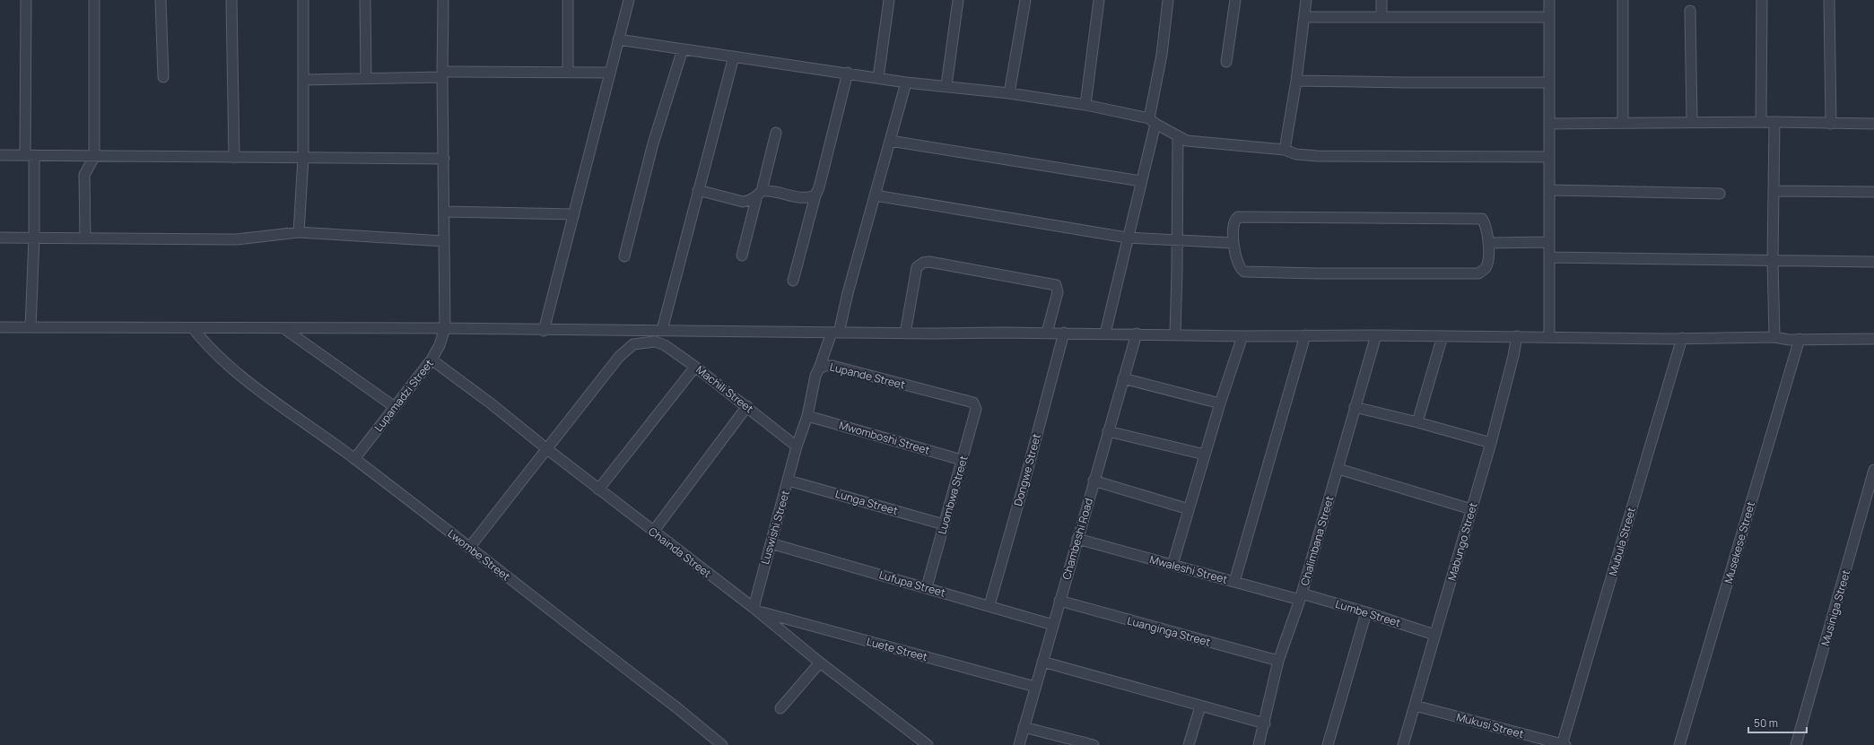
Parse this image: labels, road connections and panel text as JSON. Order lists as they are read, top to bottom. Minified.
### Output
{"streets":{"street":["Lupande Street","Machili Street","Lupamadzi Street","Mwomboshi Street","Dongwe Street","Luombwa Street","Lunga Street","Luswishi Street","Chambeshi Road","Chalimbana Street","Mabungo Street","Mubula Street","Musekese Street","Chainda Street","Lwombe Street","Mwaleshi Street","Lufupa Street","Musiniga Street","Lumbe Street","Luanginga Street","Luete Street","Mukusi Street"]},"crossings":[["Lupande Street","Machili Street"],["Lupande Street","Mwomboshi Street"],["Lupande Street","Luombwa Street"],["Lupande Street","Luswishi Street"],["Machili Street","Luswishi Street"],["Lupamadzi Street","Chainda Street"],["Lupamadzi Street","Lwombe Street"],["Mwomboshi Street","Luombwa Street"],["Dongwe Street","Lufupa Street"],["Luombwa Street","Lunga Street"],["Luombwa Street","Lufupa Street"],["Lunga Street","Luswishi Street"],["Luswishi Street","Chainda Street"],["Luswishi Street","Lufupa Street"],["Luswishi Street","Luete Street"],["Chambeshi Road","Mwaleshi Street"],["Chambeshi Road","Lufupa Street"],["Chambeshi Road","Luanginga Street"],["Chambeshi Road","Luete Street"],["Chalimbana Street","Mwaleshi Street"],["Chalimbana Street","Lumbe Street"],["Chalimbana Street","Luanginga Street"],["Mabungo Street","Lumbe Street"],["Mabungo Street","Mukusi Street"],["Mubula Street","Mukusi Street"],["Chainda Street","Luete Street"],["Mwaleshi Street","Lumbe Street"]],"scale_bar":"50 m"}
